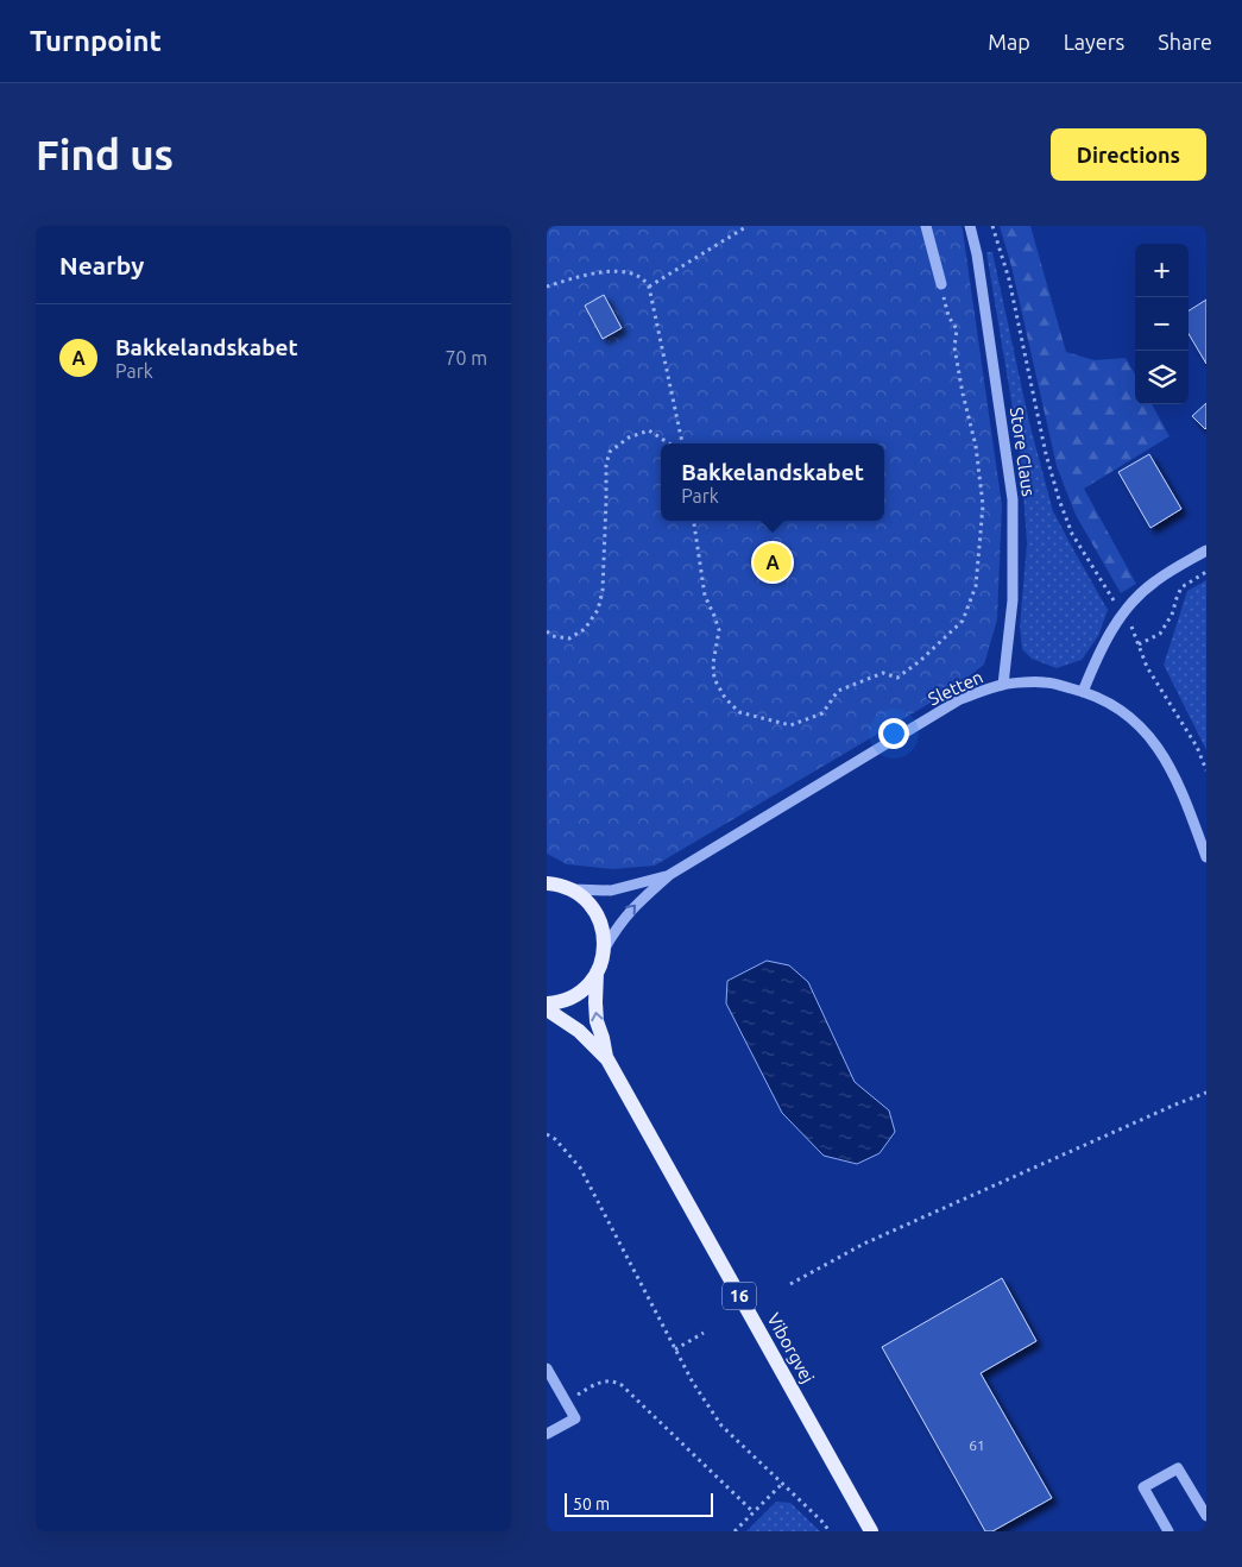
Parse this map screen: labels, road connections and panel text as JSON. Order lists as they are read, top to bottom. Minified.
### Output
{"streets":{"main road":["16","Viborgvej"],"street":["Store Claus","Sletten"]},"crossings":[["Store Claus","Sletten"],["Sletten","16"],["16","Viborgvej"]],"house_numbers":["61"],"scale_bar":"50 m","page":{"header":"Turnpoint","nav":["Map","Layers","Share"],"buttons":"Directions","title":"Find us","heading":"Nearby","map_buttons":["+","−"],"list":[{"mark":"A","name":"Bakkelandskabet","note":"Park","value":"70 m"}],"popup":["Bakkelandskabet","Park"],"pins":"A","scale":"50 m"}}
